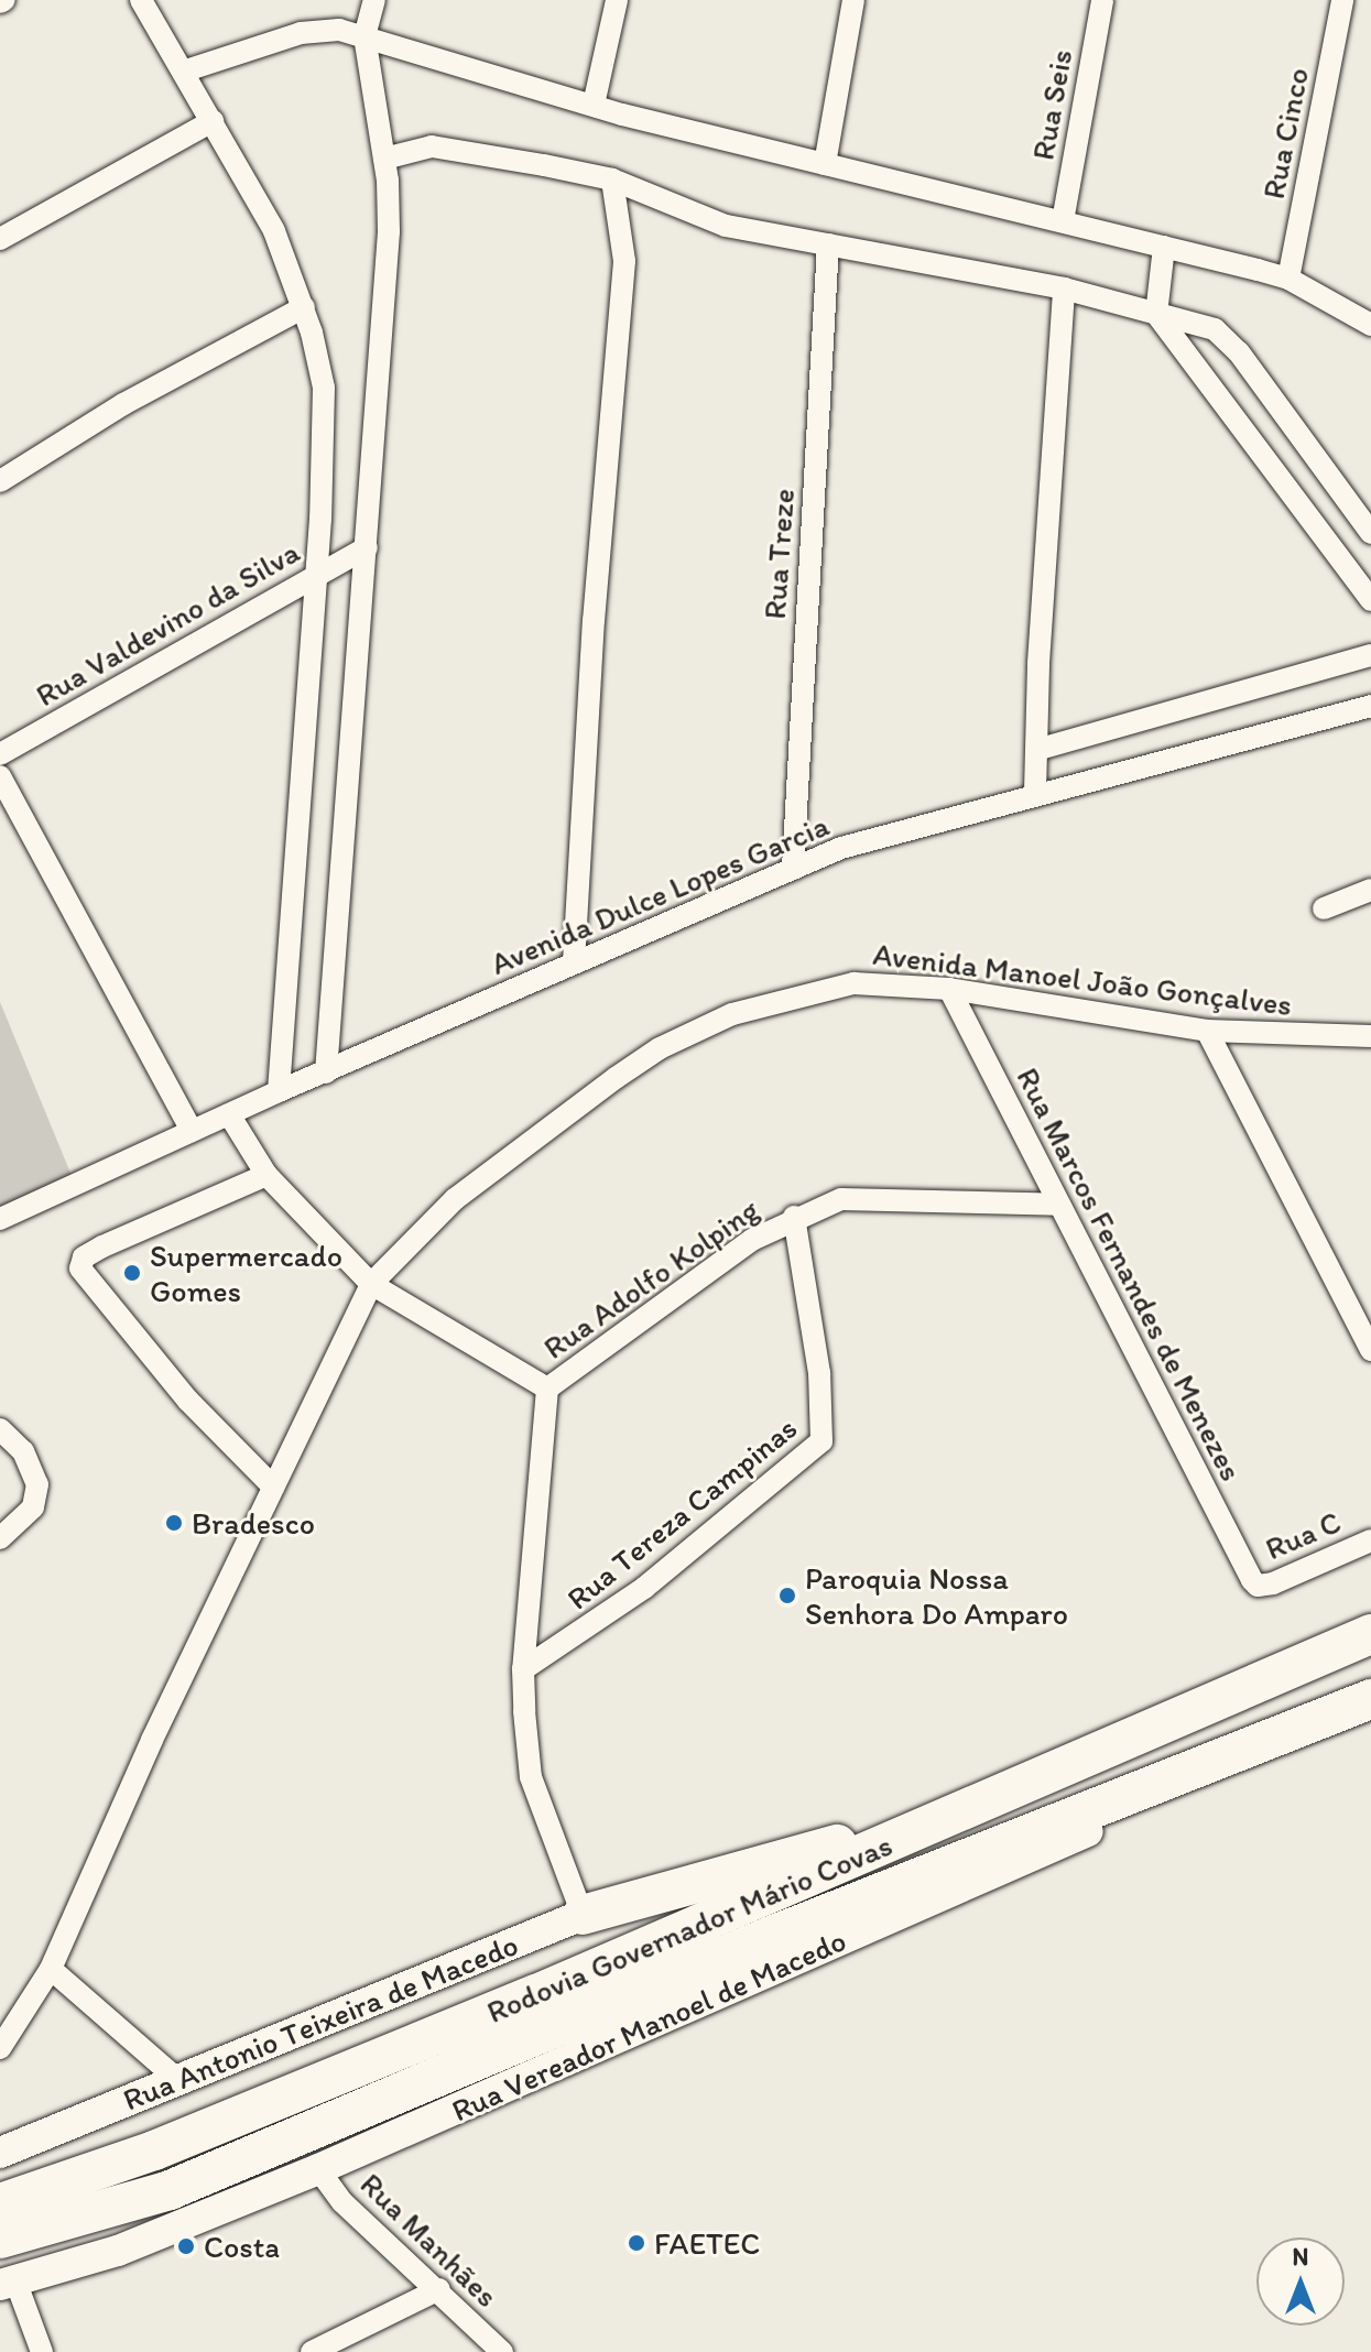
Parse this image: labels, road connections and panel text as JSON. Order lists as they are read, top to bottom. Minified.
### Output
{"streets":{"highway":["Rodovia Governador Mário Covas"],"street":["Rua Seis","Rua Cinco","Rua Treze","Rua Valdevino da Silva","Avenida Dulce Lopes Garcia","Avenida Manoel João Gonçalves","Rua Marcos Fernandes de Menezes","Rua Adolfo Kolping","Rua Tereza Campinas","Rua C","Rua Antonio Teixeira de Macedo","Rua Vereador Manoel de Macedo","Rua Manhães"]},"crossings":[["Rua Treze","Avenida Dulce Lopes Garcia"],["Avenida Manoel João Gonçalves","Rua Marcos Fernandes de Menezes"],["Rua Marcos Fernandes de Menezes","Rua Adolfo Kolping"],["Rua Marcos Fernandes de Menezes","Rua C"],["Rua Adolfo Kolping","Rua Tereza Campinas"],["Rua Adolfo Kolping","Rua Antonio Teixeira de Macedo"],["Rodovia Governador Mário Covas","Rua Vereador Manoel de Macedo"],["Rua Vereador Manoel de Macedo","Rua Manhães"]],"places":["Supermercado Gomes","Bradesco","Paroquia Nossa Senhora Do Amparo","FAETEC","Costa"],"north":"top"}
